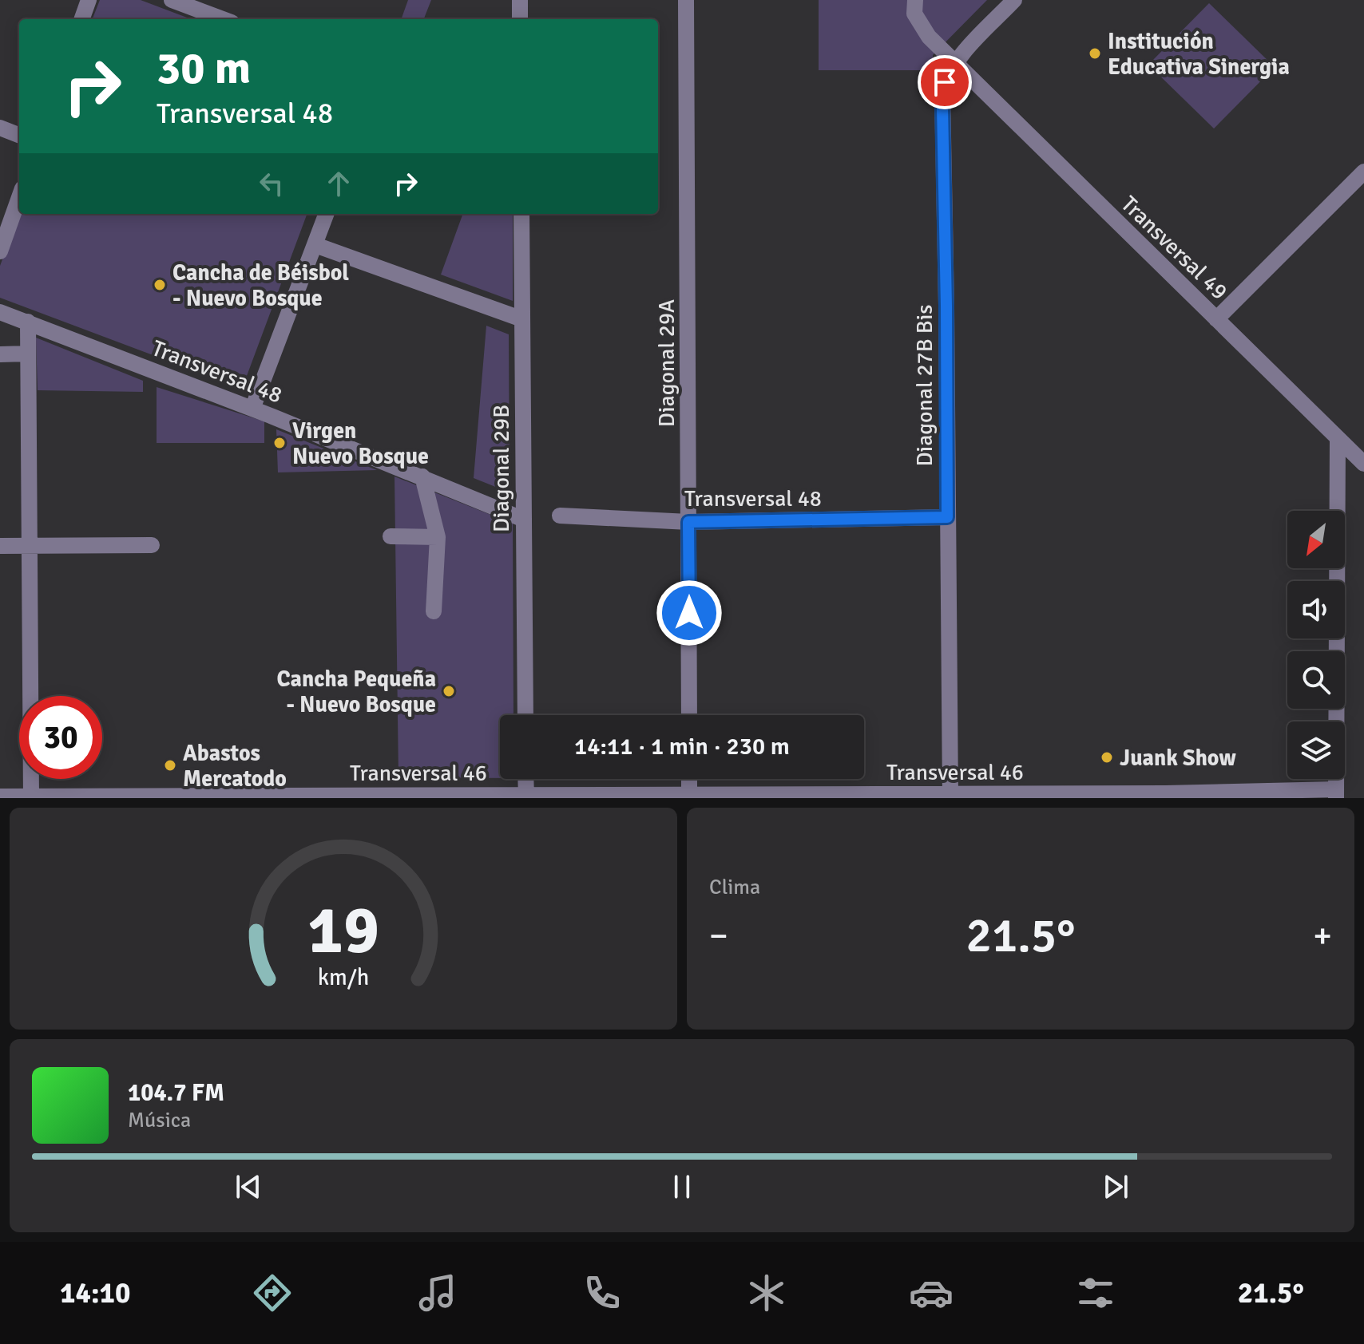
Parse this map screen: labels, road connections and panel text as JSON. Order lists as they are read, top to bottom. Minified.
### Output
{"streets":{"street":["Transversal 49","Diagonal 29A","Transversal 48","Diagonal 27B Bis","Diagonal 29B","Transversal 46"]},"crossings":[["Transversal 49","Diagonal 27B Bis"],["Diagonal 29A","Transversal 48"],["Transversal 48","Diagonal 27B Bis"],["Transversal 48","Diagonal 29B"],["Diagonal 27B Bis","Transversal 46"]],"places":["Institución Educativa Sinergia","Cancha de Béisbol - Nuevo Bosque","Virgen Nuevo Bosque","Cancha Pequeña - Nuevo Bosque","Juank Show","Abastos Mercatodo"],"north":"bottom left","page":{"turn":["30 m","Transversal 48"],"limit":"30","trip":"14:11 · 1 min · 230 m","tile":"Clima","heat":["−","21.5°","+"],"song":["104.7 FM","Música"],"tabs":["14:10","21.5°"],"gauge":["19","km/h"]}}
